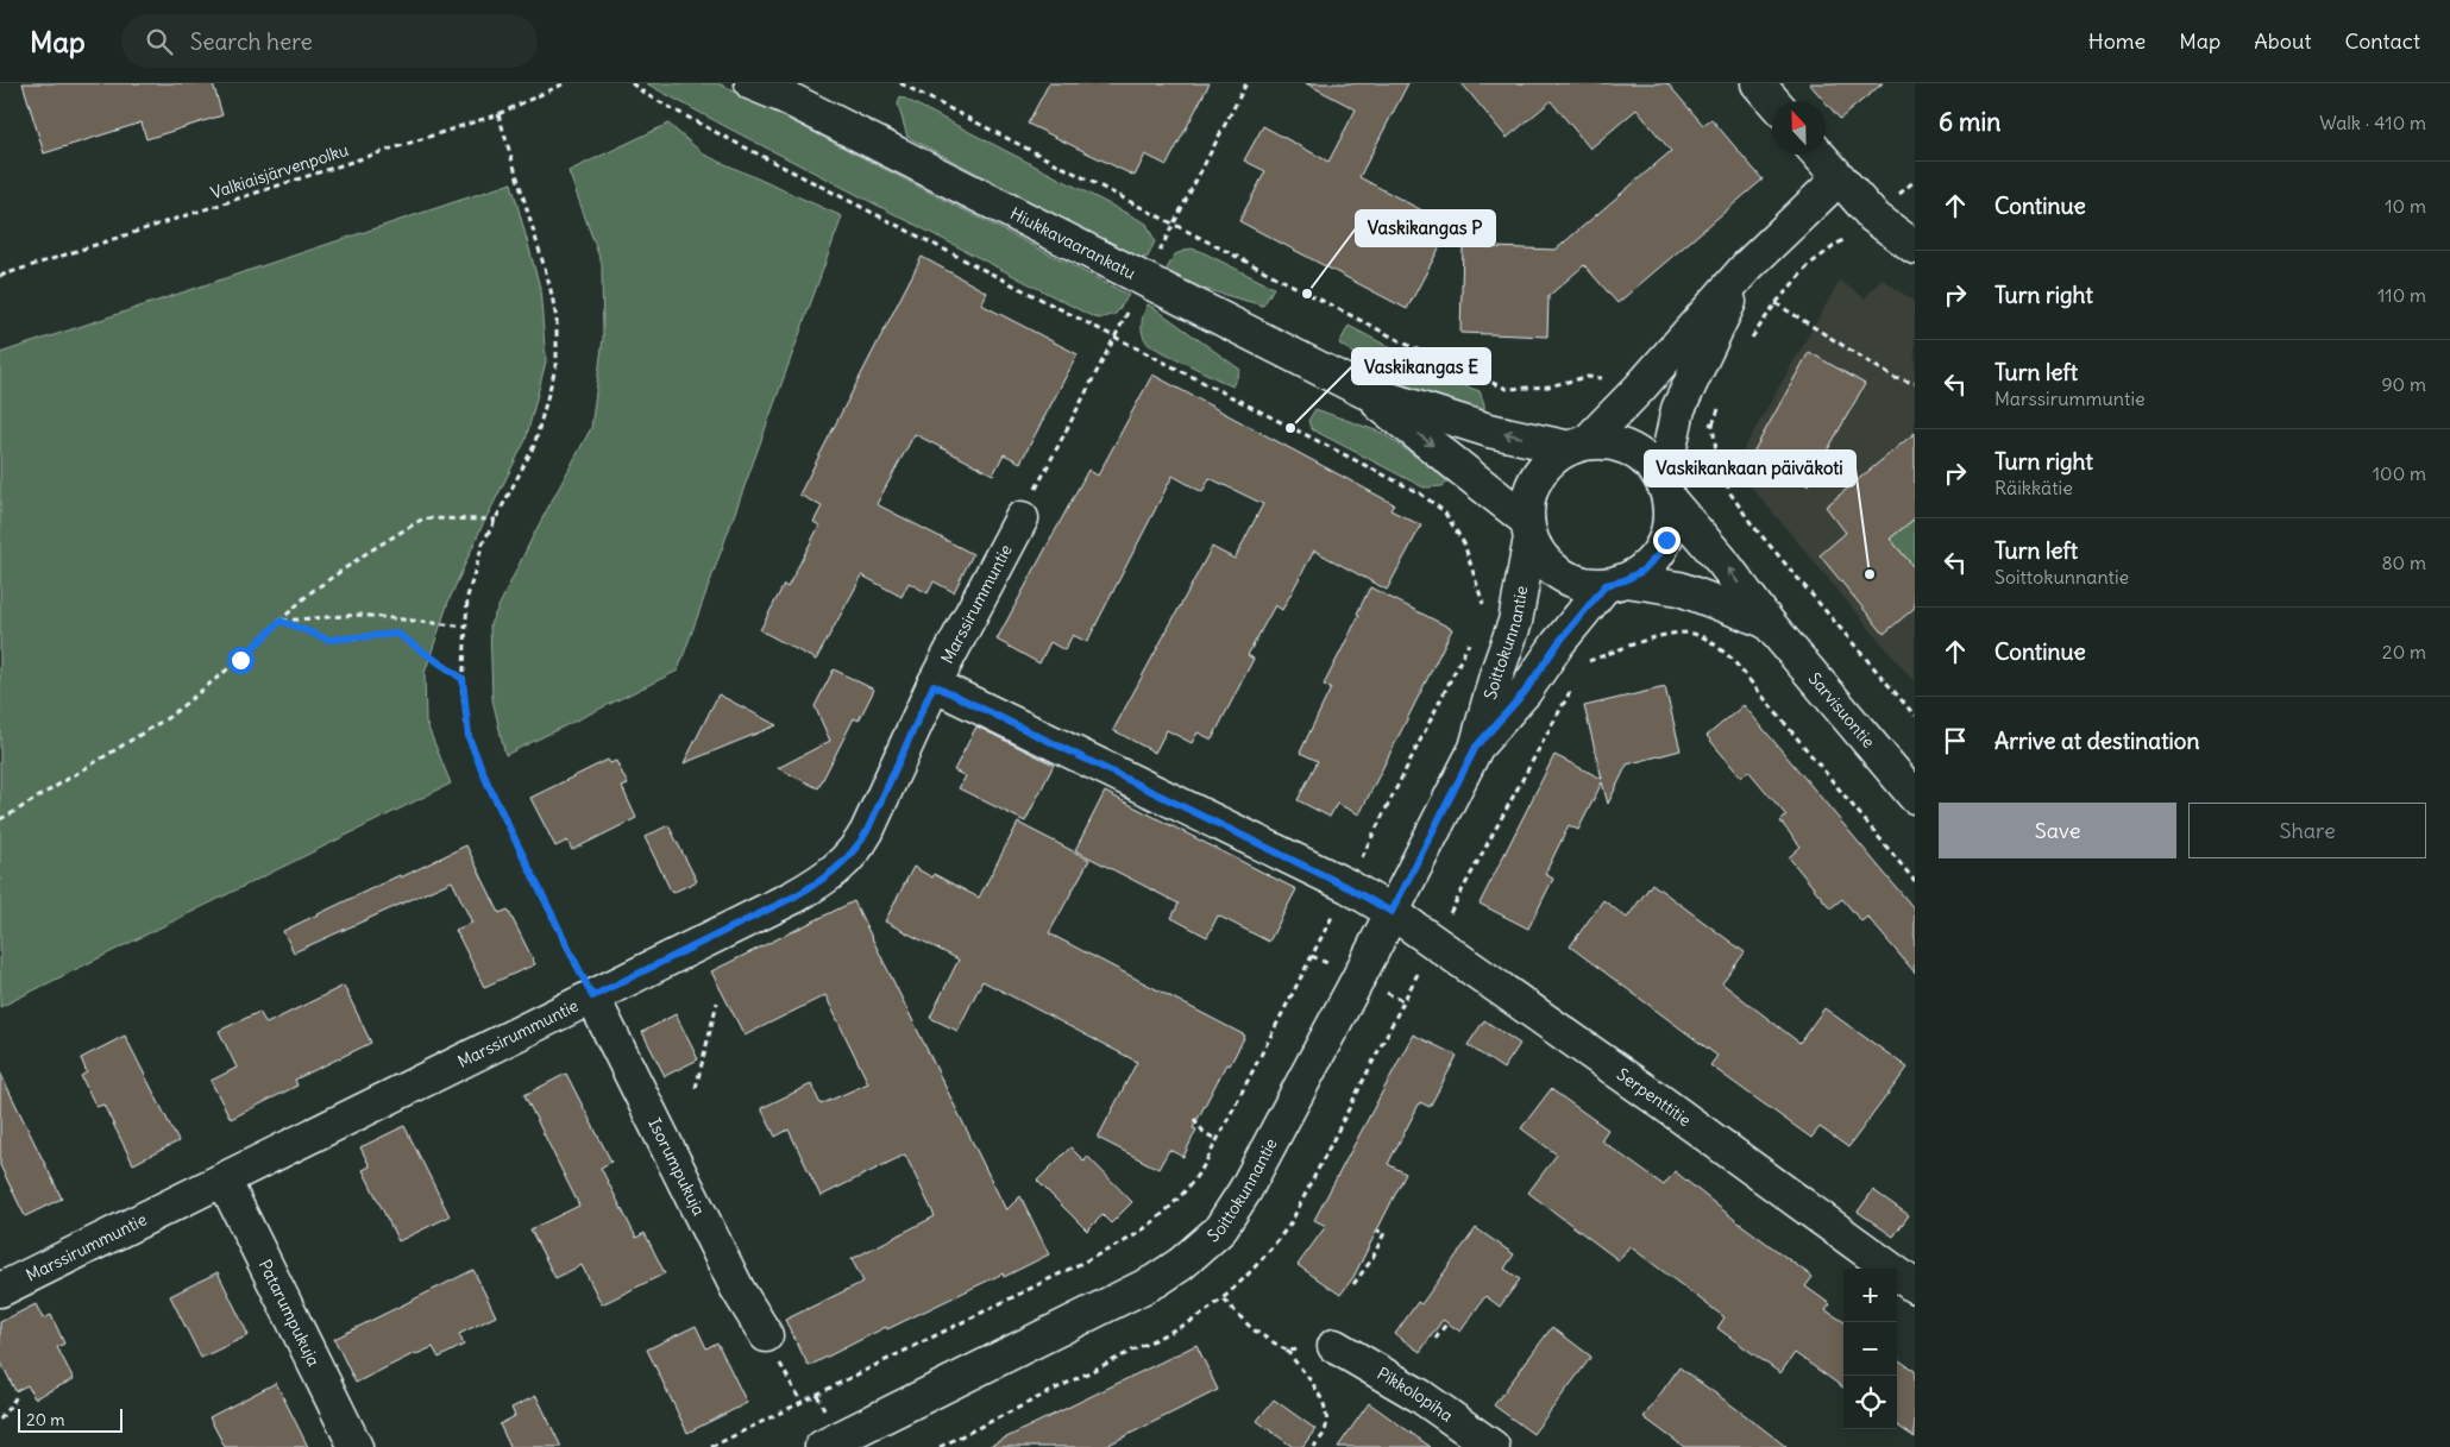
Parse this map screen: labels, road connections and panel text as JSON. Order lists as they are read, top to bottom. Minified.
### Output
{"streets":{"street":["Hiukkavaarankatu","Marssirummuntie","Soittokunnantie","Sarvisuontie","Serpenttitie","Isorumpukuja","Patarumpukuja","Pikkolopiha"],"path":["Valkiaisjärvenpolku"]},"crossings":[["Hiukkavaarankatu","Soittokunnantie"],["Hiukkavaarankatu","Sarvisuontie"],["Marssirummuntie","Serpenttitie"],["Marssirummuntie","Isorumpukuja"],["Marssirummuntie","Patarumpukuja"],["Soittokunnantie","Sarvisuontie"],["Soittokunnantie","Serpenttitie"]],"places":["Vaskikangas P","Vaskikangas E","Vaskikankaan päiväkoti"],"scale_bar":"20 m","north":"top","page":{"header":"Map","search":"Search here","nav":["Home","Map","About","Contact"],"heading":["6 min","Walk · 410 m"],"list":[["Continue","10 m"],["Turn right","110 m"],["Turn left","Marssirummuntie","90 m"],["Turn right","Räikkätie","100 m"],["Turn left","Soittokunnantie","80 m"],["Continue","20 m"],"Arrive at destination"],"buttons":["Save","Share"],"map_buttons":["+","−"],"scale":"20 m"}}
